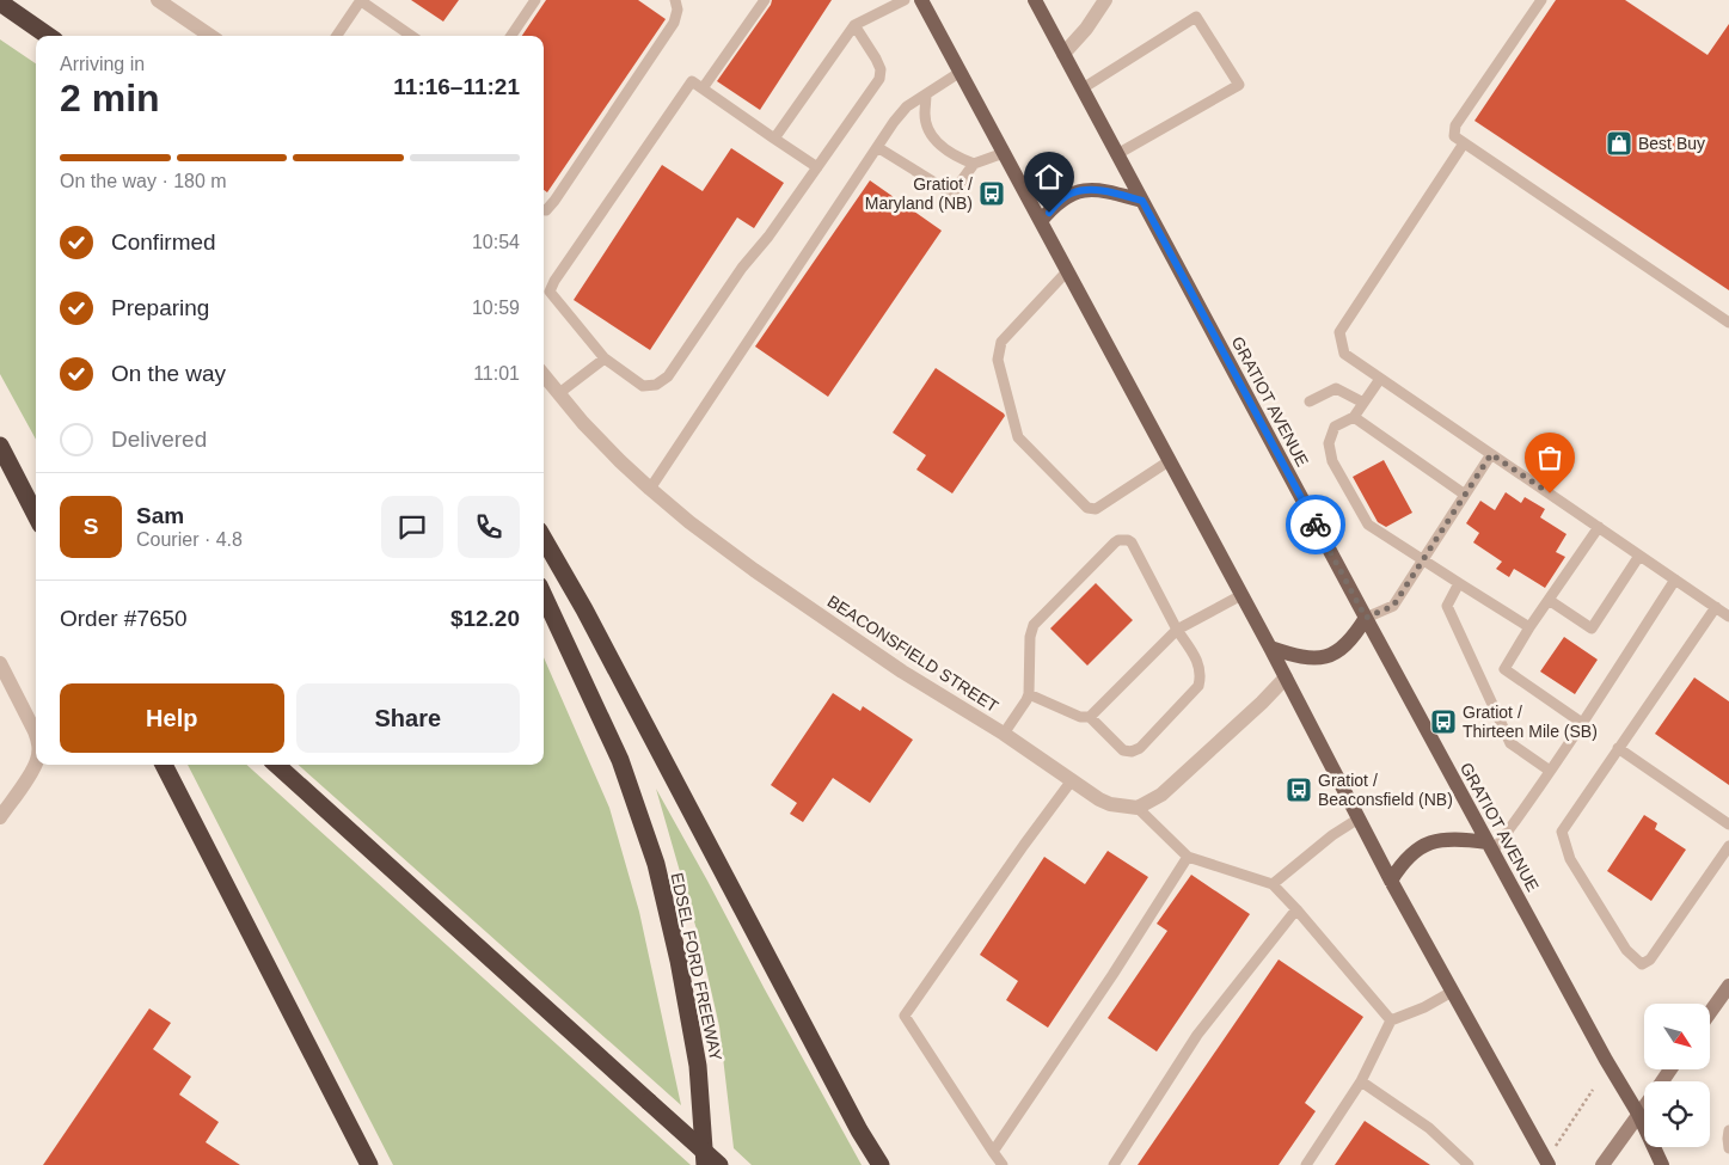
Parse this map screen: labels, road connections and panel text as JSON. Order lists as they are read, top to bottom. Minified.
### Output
{"streets":{"highway":["EDSEL FORD FREEWAY"],"main road":["GRATIOT AVENUE"],"street":["BEACONSFIELD STREET"]},"places":{"shop":["Best Buy"],"bus stop":["Gratiot / Maryland (NB)","Gratiot / Thirteen Mile (SB)","Gratiot / Beaconsfield (NB)"]},"north":"bottom right","page":{"heading":["2 min","Arriving in","11:16–11:21"],"panel":["Sam","Courier · 4.8","Order #7650","$12.20"],"bar":"On the way · 180 m","list":[["Confirmed","10:54"],["Preparing","10:59"],["On the way","11:01"],"Delivered"],"round":"S","buttons":["Help","Share"]}}
